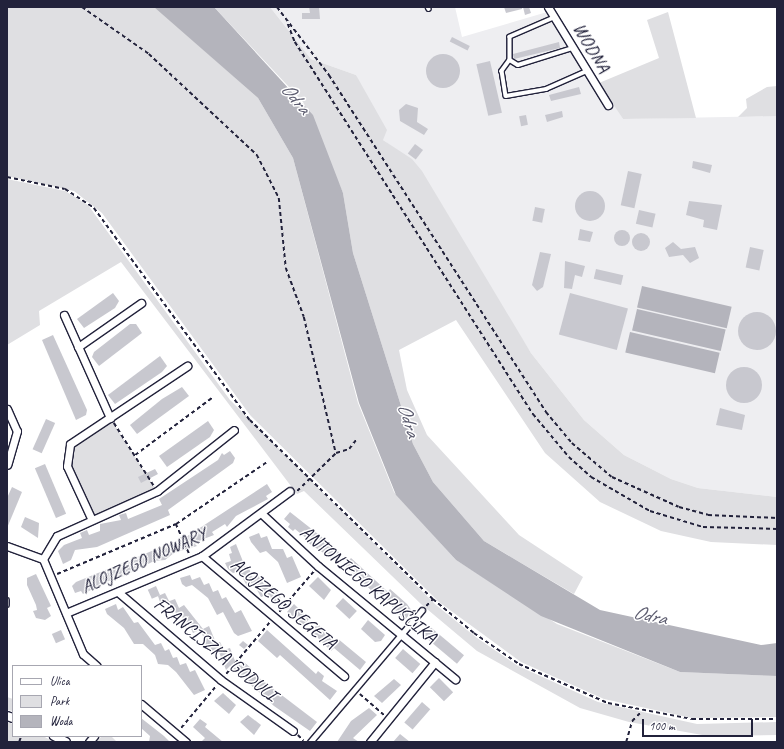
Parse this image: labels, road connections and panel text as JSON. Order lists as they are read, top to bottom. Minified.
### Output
{"streets":{"street":["WODNA","ALOJZEGO NOWARY","ANTONIEGO KAPUŚCIKA","ALOJZEGO SEGETA","FRANCISZKA GODULI"]},"crossings":[["ALOJZEGO NOWARY","ANTONIEGO KAPUŚCIKA"],["ALOJZEGO NOWARY","ALOJZEGO SEGETA"],["ALOJZEGO NOWARY","FRANCISZKA GODULI"]],"water":["Odra"],"legend":["Ulica","Park","Woda"],"scale_bar":"100 m"}
